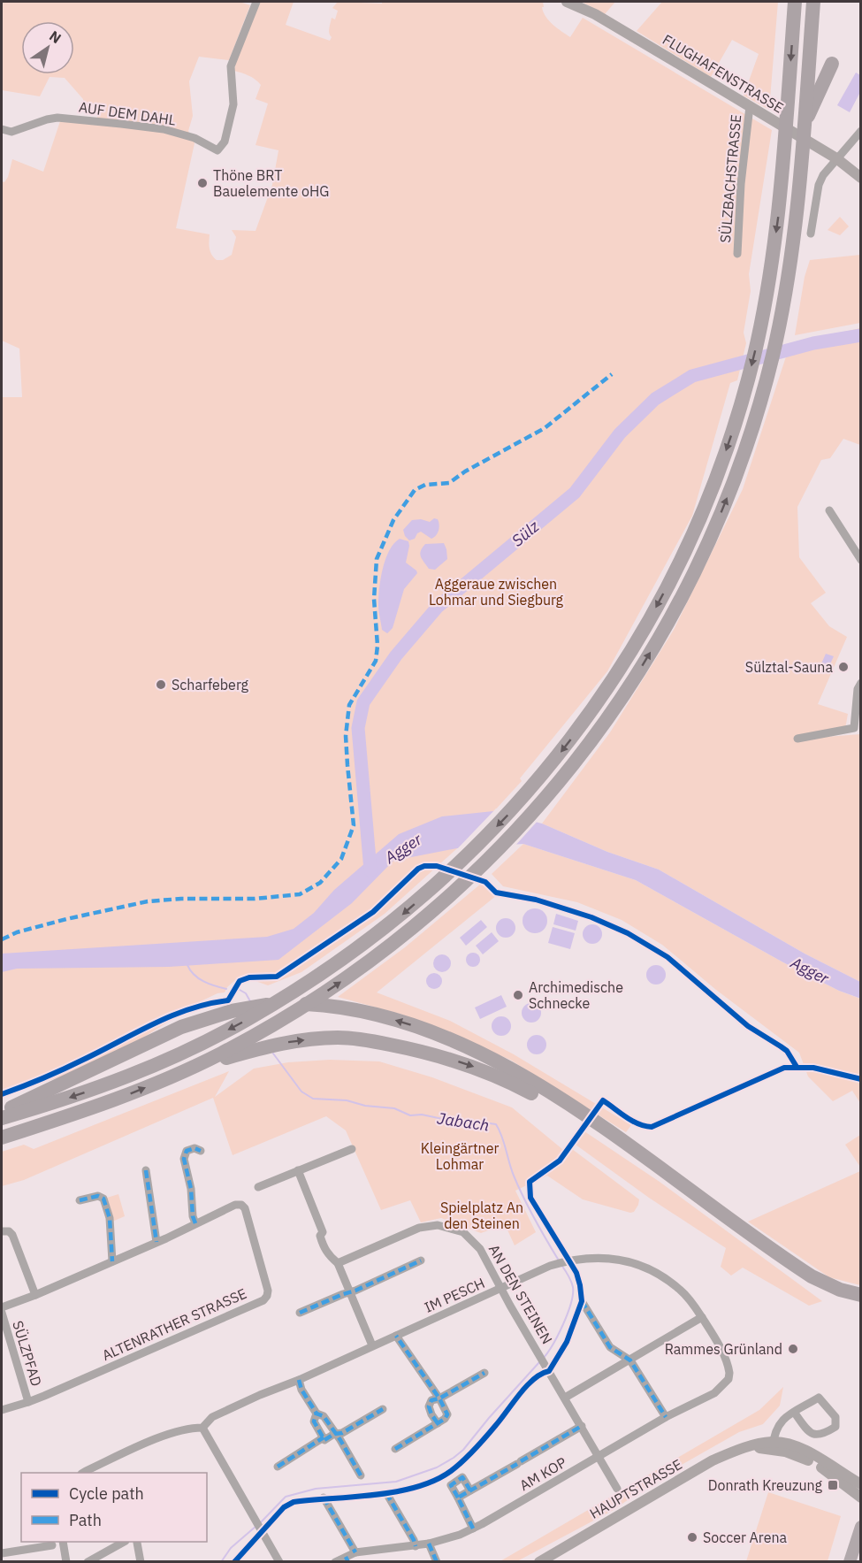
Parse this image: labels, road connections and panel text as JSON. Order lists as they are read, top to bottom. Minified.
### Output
{"streets":{"main road":["FLUGHAFENSTRASSE","HAUPTSTRASSE"],"street":["AUF DEM DAHL","SÜLZBACHSTRASSE","AN DEN STEINEN","IM PESCH","ALTENRATHER STRASSE","SÜLZPFAD","AM KOP"]},"crossings":[["FLUGHAFENSTRASSE","SÜLZBACHSTRASSE"],["AN DEN STEINEN","IM PESCH"],["AN DEN STEINEN","AM KOP"],["IM PESCH","AM KOP"],["ALTENRATHER STRASSE","SÜLZPFAD"]],"water":["Sülz","Agger","Jabach"],"parks":["Aggeraue zwischen Lohmar und Siegburg","Kleingärtner Lohmar","Spielplatz An den Steinen"],"places":{"other":["Thöne BRT Bauelemente oHG","Sülztal-Sauna","Scharfeberg","Archimedische Schnecke","Rammes Grünland","Soccer Arena"],"transit":["Donrath Kreuzung"]},"legend":["Cycle path","Path"],"north":"top right"}
